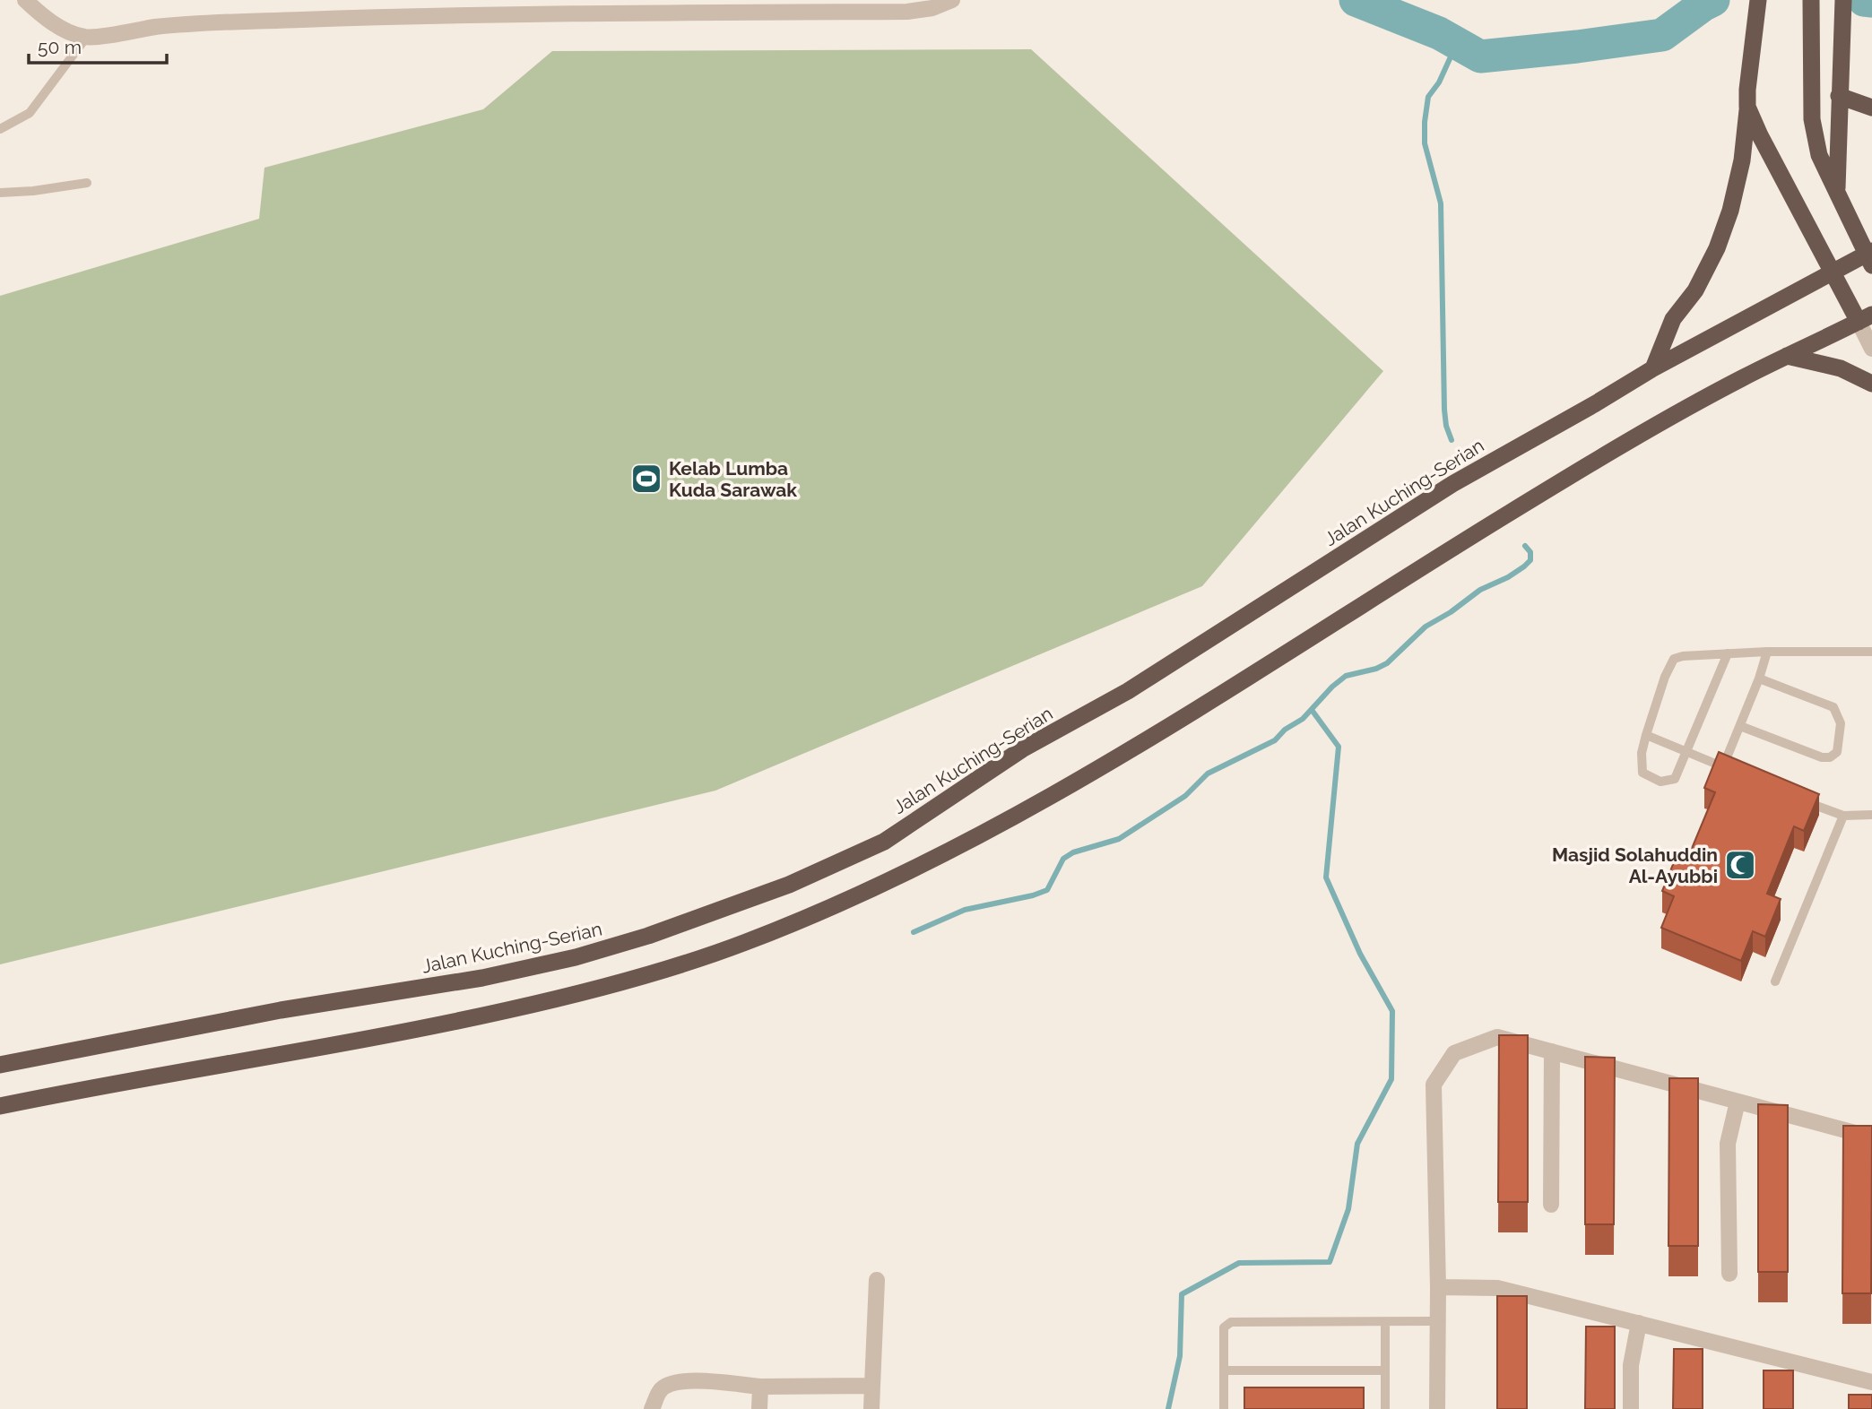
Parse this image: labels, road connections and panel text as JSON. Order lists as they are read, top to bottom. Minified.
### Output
{"streets":{"highway":["Jalan Kuching-Serian"]},"places":{"sports":["Kelab Lumba Kuda Sarawak"],"mosque":["Masjid Solahuddin Al-Ayubbi"]},"scale_bar":"50 m"}
